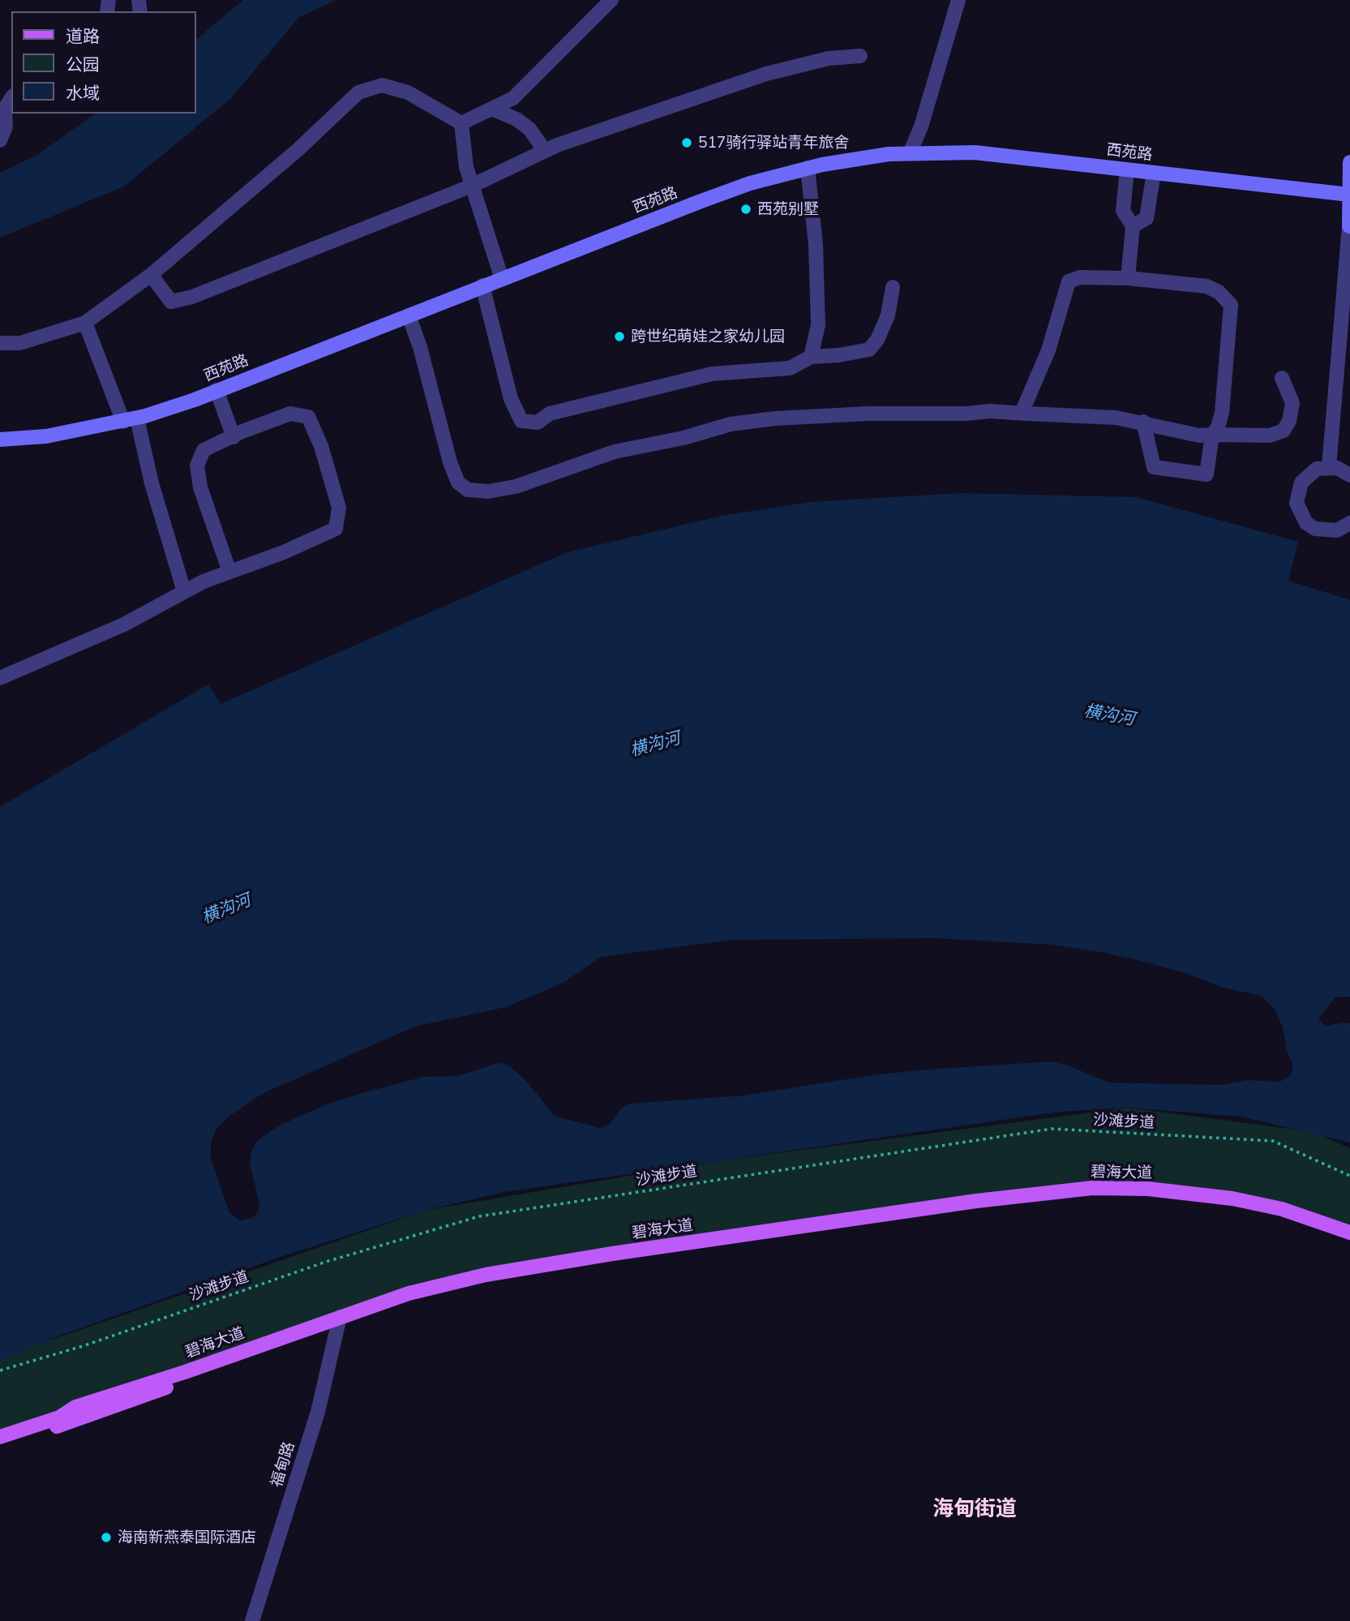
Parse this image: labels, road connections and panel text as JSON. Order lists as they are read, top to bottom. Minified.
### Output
{"streets":{"main road":["西苑路","碧海大道"],"street":["福甸路"],"path":["沙滩步道"]},"crossings":[["碧海大道","福甸路"]],"districts":["海甸街道"],"water":["横沟河"],"places":["517骑行驿站青年旅舍","西苑别墅","跨世纪萌娃之家幼儿园","海南新燕泰国际酒店"],"legend":["道路","公园","水域"]}
